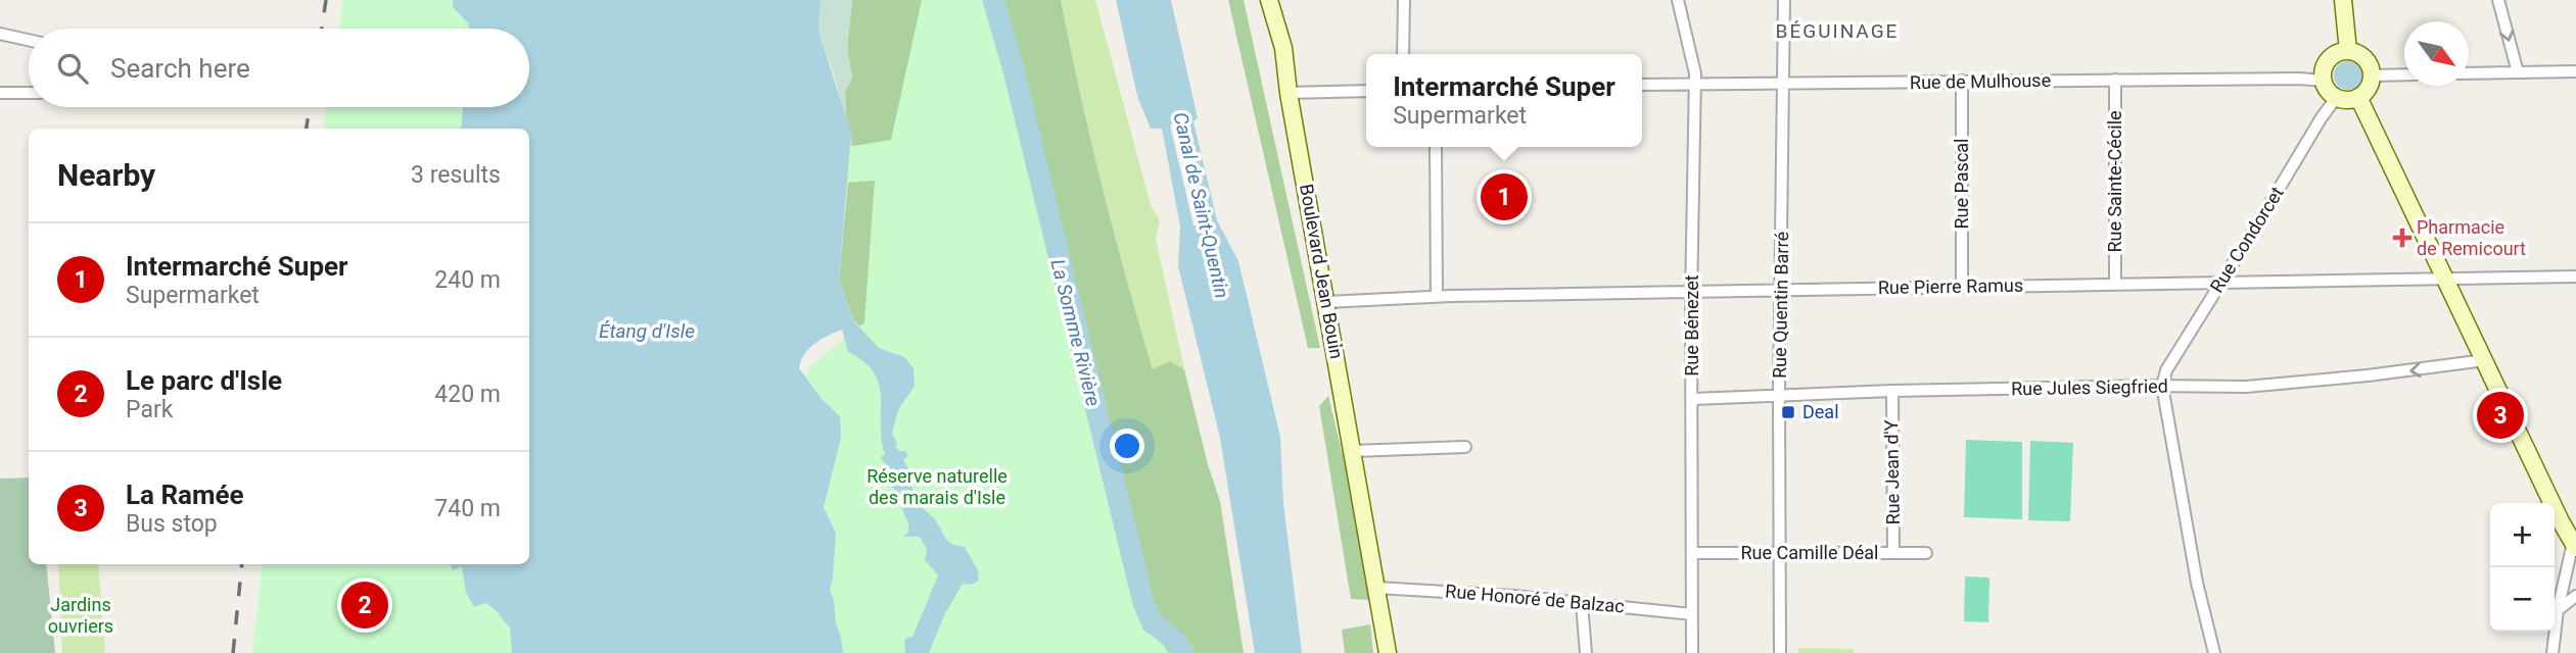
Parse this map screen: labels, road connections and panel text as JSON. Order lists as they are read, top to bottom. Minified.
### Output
{"streets":{"street":["Rue de Mulhouse","Rue Sainte-Cécile","Rue Pascal","Rue Condorcet","Boulevard Jean Bouin","Rue Pierre Ramus","Rue Quentin Barré","Rue Bénezet","Rue Jules Siegfried","Rue Jean d'Y","Rue Camille Déal","Rue Honoré de Balzac"]},"crossings":[["Rue de Mulhouse","Rue Sainte-Cécile"],["Rue de Mulhouse","Rue Pascal"],["Rue de Mulhouse","Rue Condorcet"],["Rue de Mulhouse","Rue Quentin Barré"],["Rue de Mulhouse","Rue Bénezet"],["Rue Sainte-Cécile","Rue Pierre Ramus"],["Rue Pascal","Rue Pierre Ramus"],["Rue Condorcet","Rue Pierre Ramus"],["Rue Condorcet","Rue Jules Siegfried"],["Boulevard Jean Bouin","Rue Pierre Ramus"],["Boulevard Jean Bouin","Rue Honoré de Balzac"],["Rue Pierre Ramus","Rue Quentin Barré"],["Rue Pierre Ramus","Rue Bénezet"],["Rue Quentin Barré","Rue Jules Siegfried"],["Rue Quentin Barré","Rue Camille Déal"],["Rue Bénezet","Rue Jules Siegfried"],["Rue Bénezet","Rue Camille Déal"],["Rue Bénezet","Rue Honoré de Balzac"],["Rue Jules Siegfried","Rue Jean d'Y"],["Rue Jean d'Y","Rue Camille Déal"]],"one_way":["Rue Jules Siegfried"],"districts":["BÉGUINAGE"],"water":["Canal de Saint-Quentin","Étang d'Isle","La Somme Rivière"],"parks":["Réserve naturelle des marais d'Isle","Jardins ouvriers"],"places":{"health":["Pharmacie de Remicourt"],"transit":["Deal"]},"north":"bottom right","page":{"search":"Search here","popup":["Intermarché Super","Supermarket"],"heading":["Nearby","3 results"],"pins":["1","3","2"],"list":[{"mark":"1","name":"Intermarché Super","note":"Supermarket","value":"240 m"},{"mark":"2","name":"Le parc d'Isle","note":"Park","value":"420 m"},{"mark":"3","name":"La Ramée","note":"Bus stop","value":"740 m"}],"map_buttons":["+","−"]}}
